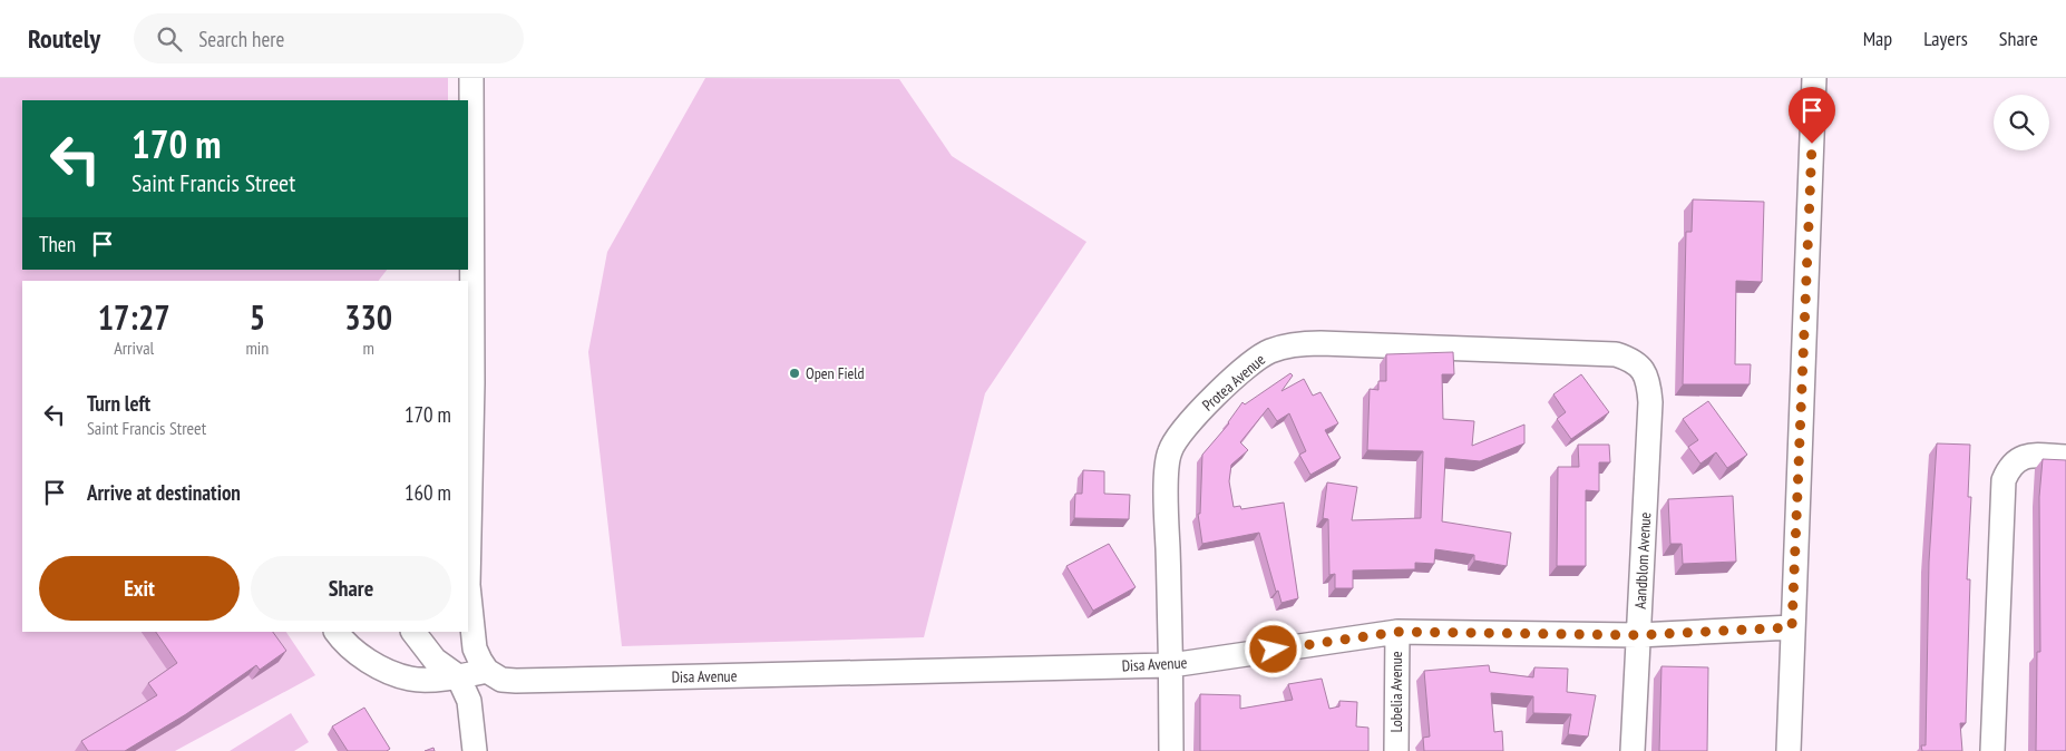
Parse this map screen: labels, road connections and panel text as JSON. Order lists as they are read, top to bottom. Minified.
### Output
{"streets":{"street":["Protea Avenue","Aandblom Avenue","Disa Avenue","Lobelia Avenue"]},"crossings":[["Protea Avenue","Aandblom Avenue"],["Protea Avenue","Disa Avenue"],["Aandblom Avenue","Disa Avenue"],["Disa Avenue","Lobelia Avenue"]],"places":["Open Field"],"page":{"header":"Routely","search":"Search here","nav":["Map","Layers","Share"],"turn":["170 m","Saint Francis Street"],"then":"Then","eta":["17:27","Arrival","5","min","330","m"],"list":[{"name":"Turn left","note":"Saint Francis Street","value":"170 m"},{"name":"Arrive at destination","value":"160 m"}],"buttons":["Exit","Share"]}}
